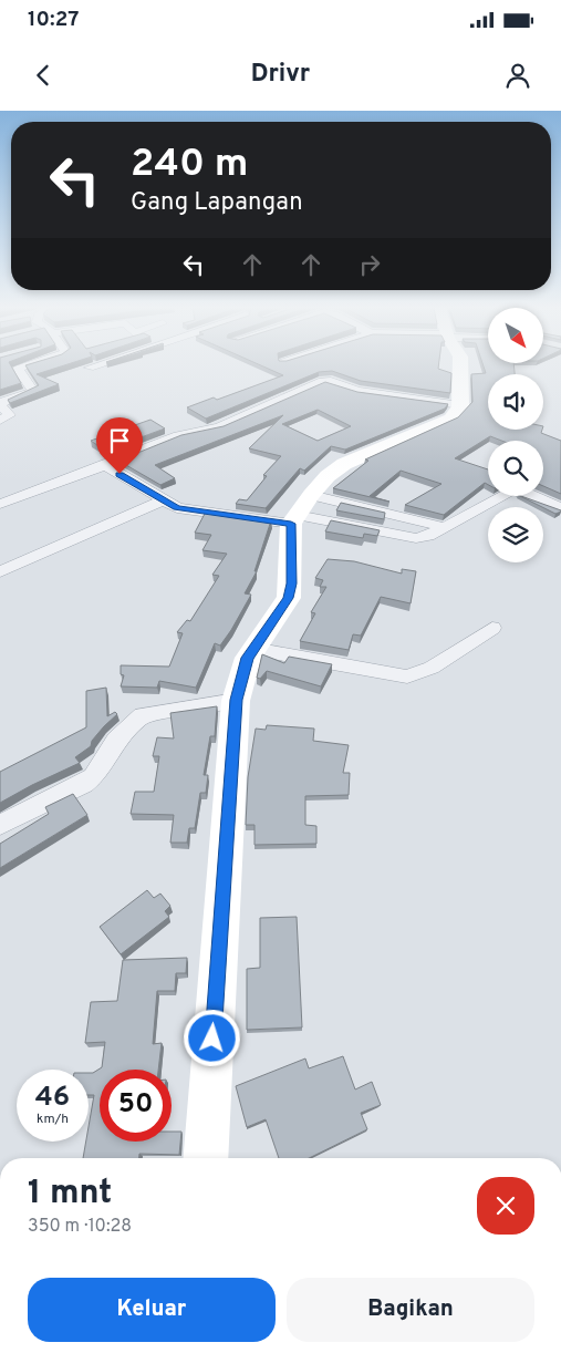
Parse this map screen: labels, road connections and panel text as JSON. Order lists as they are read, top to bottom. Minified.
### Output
{"north":"bottom right","page":{"status":"10:27","header":"Drivr","turn":["240 m","Gang Lapangan"],"speed":"46 km/h","limit":"50","heading":["1 mnt","350 m · 10:28"],"buttons":["Keluar","Bagikan"]}}
